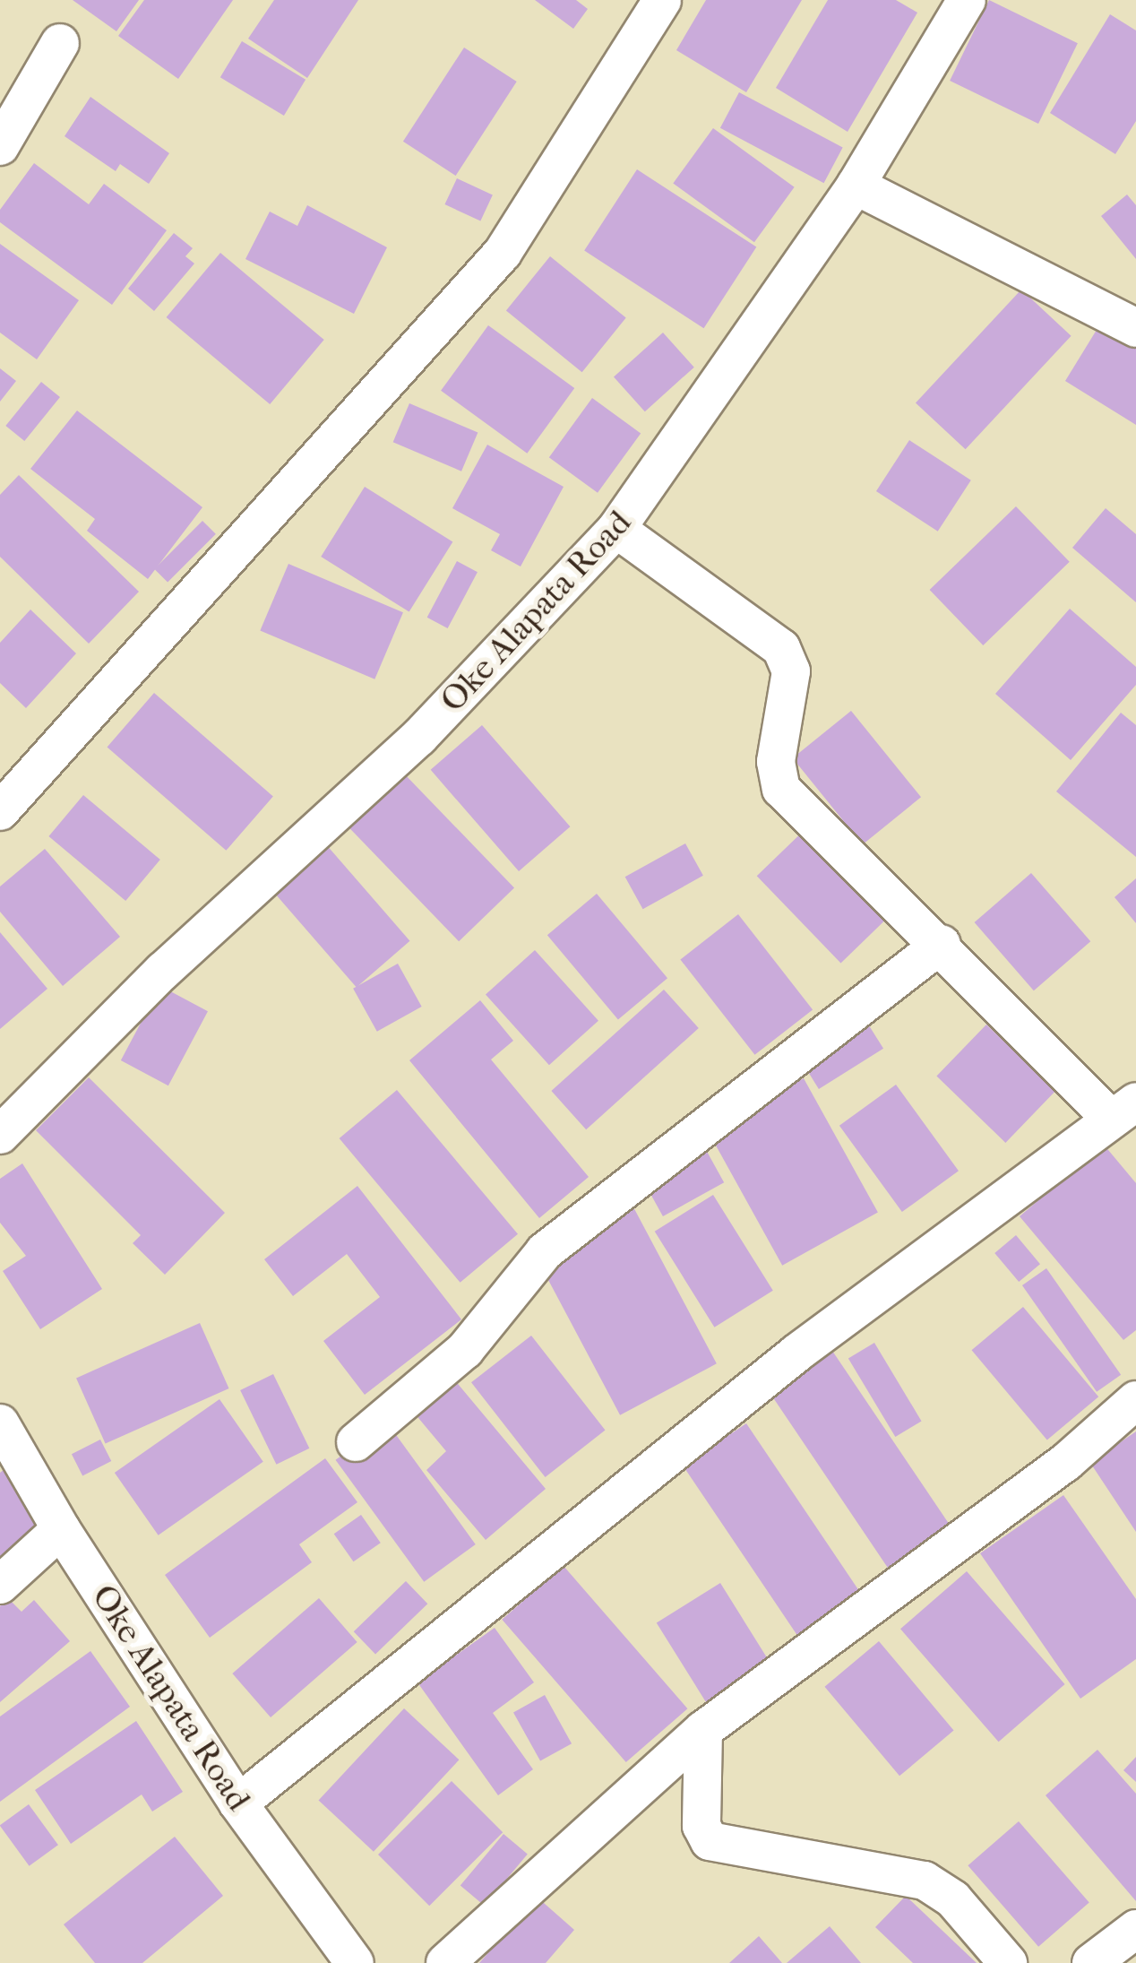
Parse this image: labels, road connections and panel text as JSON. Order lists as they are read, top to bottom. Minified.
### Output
{"streets":{"street":["Oke Alapata Road"]}}
